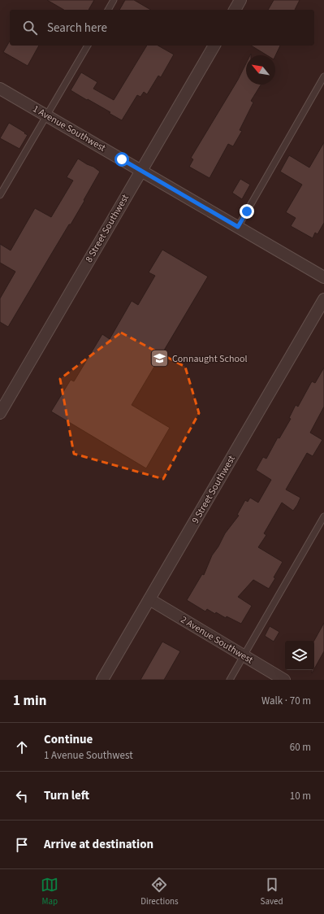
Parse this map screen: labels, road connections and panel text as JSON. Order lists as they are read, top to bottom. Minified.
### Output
{"streets":{"street":["1 Avenue Southwest","8 Street Southwest","9 Street Southwest","2 Avenue Southwest"]},"crossings":[["1 Avenue Southwest","8 Street Southwest"],["9 Street Southwest","2 Avenue Southwest"]],"places":{"school or university":["Connaught School"]},"north":"top left","page":{"search":"Search here","heading":["1 min","Walk · 70 m"],"list":[["Continue","1 Avenue Southwest","60 m"],["Turn left","10 m"],"Arrive at destination"],"nav":["Map","Directions","Saved"]}}
